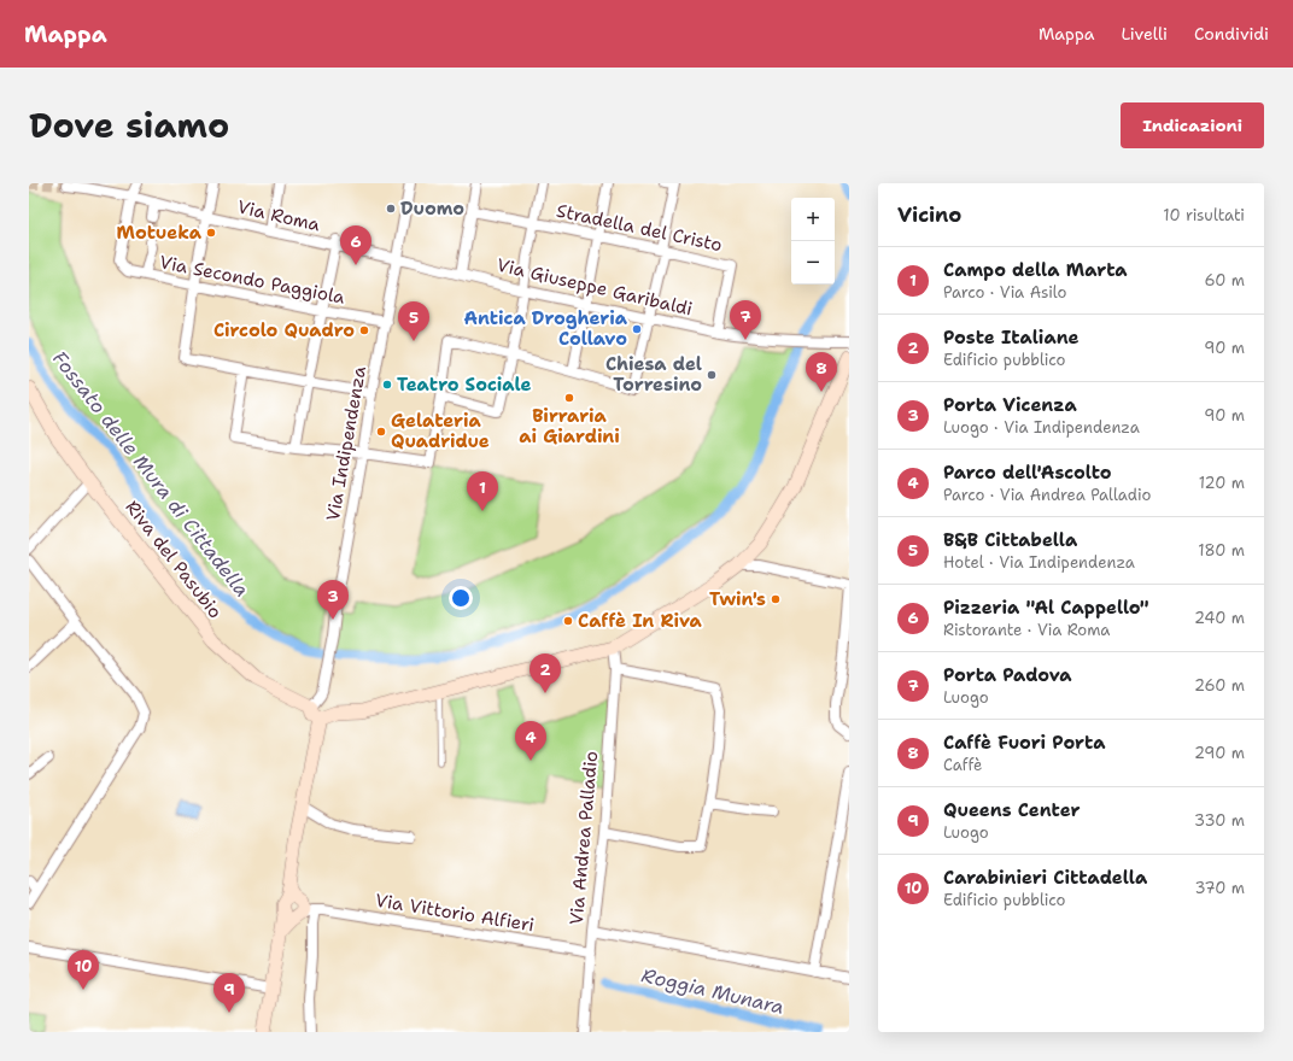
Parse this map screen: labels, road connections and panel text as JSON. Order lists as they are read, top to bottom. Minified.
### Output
{"streets":{"street":["Via Roma","Stradella del Cristo","Via Secondo Paggiola","Via Giuseppe Garibaldi","Via Indipendenza","Riva del Pasubio","Via Andrea Palladio","Via Vittorio Alfieri"]},"crossings":[["Via Roma","Via Secondo Paggiola"],["Via Roma","Via Giuseppe Garibaldi"],["Via Roma","Via Indipendenza"],["Stradella del Cristo","Via Giuseppe Garibaldi"],["Via Secondo Paggiola","Via Indipendenza"],["Via Giuseppe Garibaldi","Via Indipendenza"],["Via Indipendenza","Riva del Pasubio"],["Via Andrea Palladio","Via Vittorio Alfieri"]],"water":["Fossato delle Mura di Cittadella","Roggia Munara"],"places":["Duomo","Motueka","Antica Drogheria Collavo","Circolo Quadro","Chiesa del Torresino","Teatro Sociale","Birraria ai Giardini","Gelateria Quadridue","Twin's","Caffè In Riva"],"page":{"header":"Mappa","nav":["Mappa","Livelli","Condividi"],"title":"Dove siamo","buttons":"Indicazioni","heading":["Vicino","10 risultati"],"map_buttons":["+","−"],"pins":["6","7","5","8","1","3","2","4","10","9"],"list":[{"mark":"1","name":"Campo della Marta","note":"Parco · Via Asilo","value":"60 m"},{"mark":"2","name":"Poste Italiane","note":"Edificio pubblico","value":"90 m"},{"mark":"3","name":"Porta Vicenza","note":"Luogo · Via Indipendenza","value":"90 m"},{"mark":"4","name":"Parco dell'Ascolto","note":"Parco · Via Andrea Palladio","value":"120 m"},{"mark":"5","name":"B&B Cittabella","note":"Hotel · Via Indipendenza","value":"180 m"},{"mark":"6","name":"Pizzeria \"Al Cappello\"","note":"Ristorante · Via Roma","value":"240 m"},{"mark":"7","name":"Porta Padova","note":"Luogo","value":"260 m"},{"mark":"8","name":"Caffè Fuori Porta","note":"Caffè","value":"290 m"},{"mark":"9","name":"Queens Center","note":"Luogo","value":"330 m"},{"mark":"10","name":"Carabinieri Cittadella","note":"Edificio pubblico","value":"370 m"}]}}
